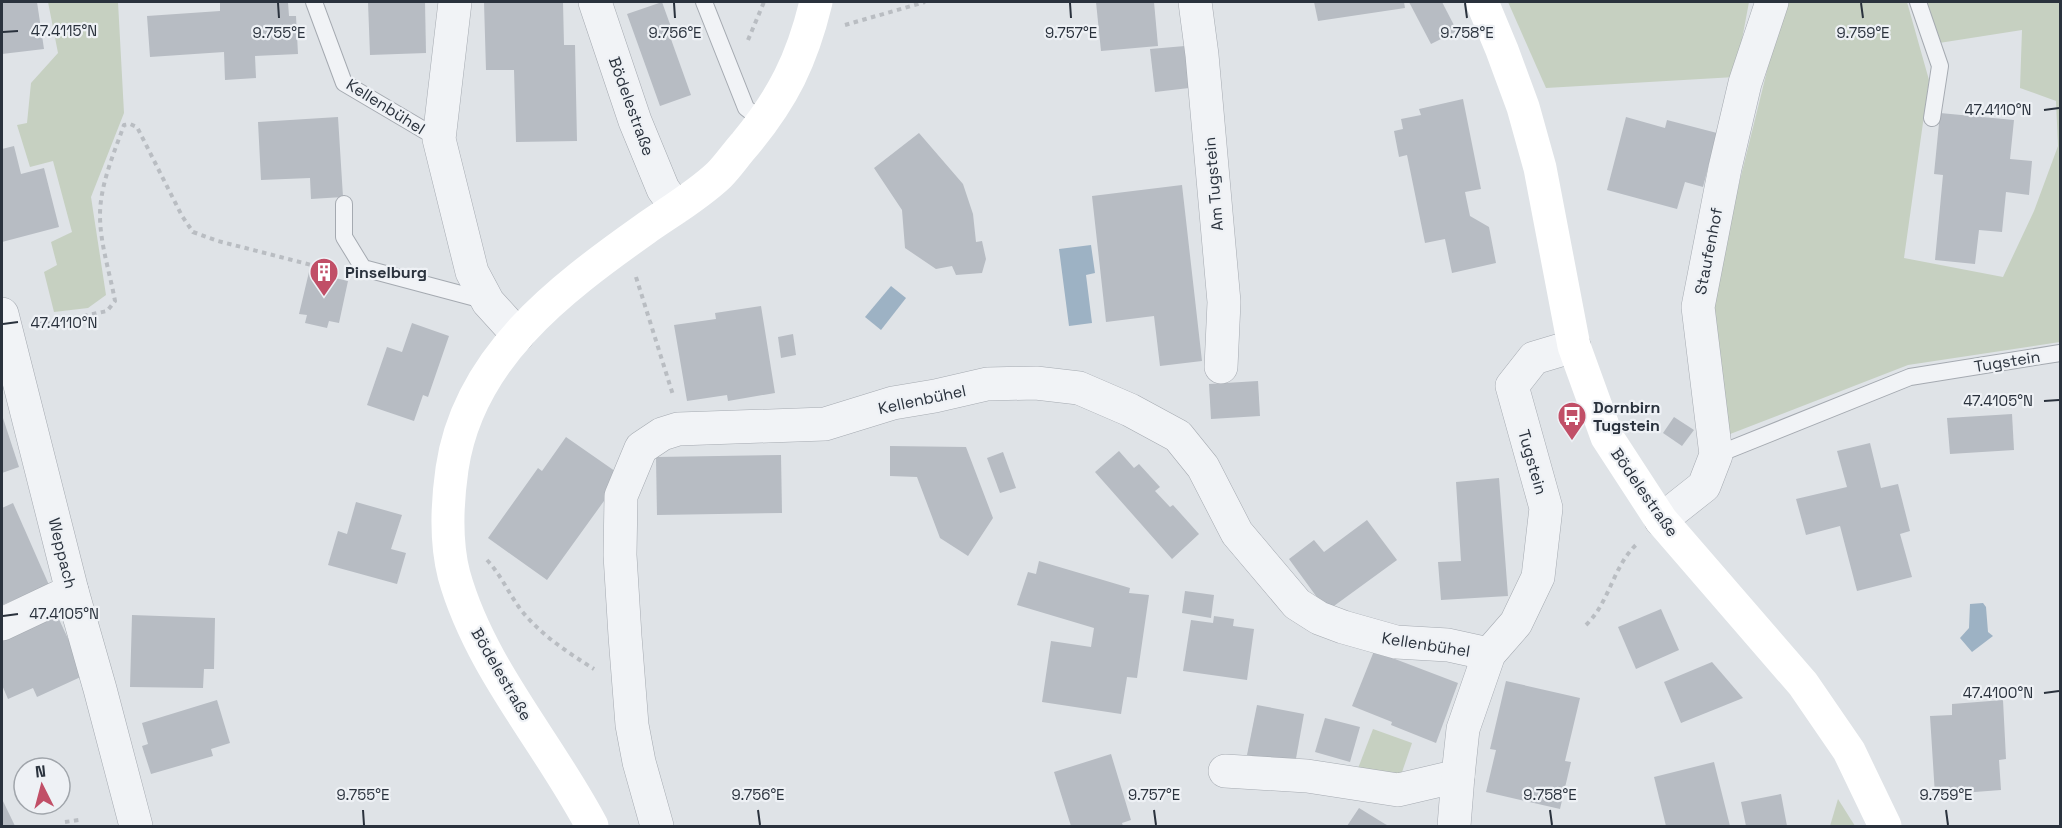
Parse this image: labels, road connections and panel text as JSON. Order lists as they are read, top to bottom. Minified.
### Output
{"streets":{"main road":["Bödelestraße"],"street":["Kellenbühel","Am Tugstein","Staufenhof","Tugstein","Weppach"]},"crossings":[["Kellenbühel","Bödelestraße"],["Kellenbühel","Tugstein"],["Bödelestraße","Staufenhof"],["Bödelestraße","Tugstein"],["Staufenhof","Tugstein"]],"places":{"building":["Pinselburg"],"bus stop":["Dornbirn Tugstein"]},"north":"top","coordinates":["47.4115°N","9.755°E","9.756°E","9.757°E","9.758°E","9.759°E","47.4110°N","47.4105°N","47.4100°N"]}
